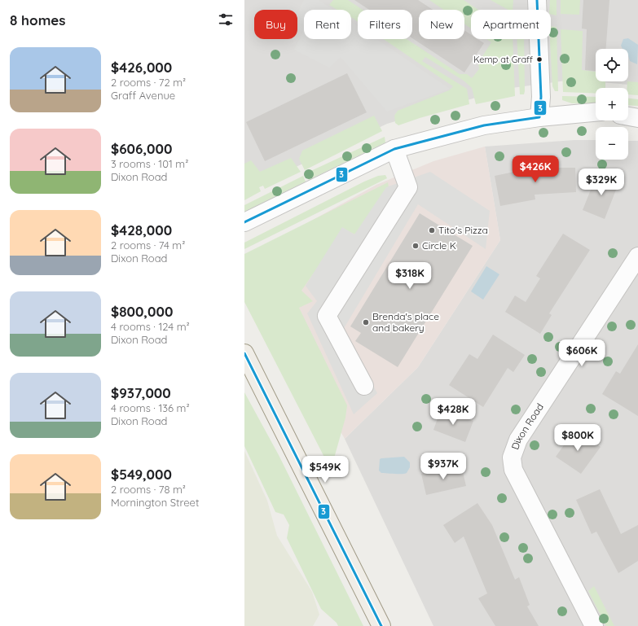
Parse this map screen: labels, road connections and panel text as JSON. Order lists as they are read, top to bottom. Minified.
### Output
{"streets":{"street":["Dixon Road"]},"places":["Kemp at Graff","Tito's Pizza","Circle K","Brenda's place and bakery"],"lines":["transit line 3"],"page":{"heading":"8 homes","chip":["Buy","Rent","Filters","New","Apartment"],"list":[{"name":"$426,000","note":"2 rooms · 72 m² · Graff Avenue"},{"name":"$606,000","note":"3 rooms · 101 m² · Dixon Road"},{"name":"$428,000","note":"2 rooms · 74 m² · Dixon Road"},{"name":"$800,000","note":"4 rooms · 124 m² · Dixon Road"},{"name":"$937,000","note":"4 rooms · 136 m² · Dixon Road"},{"name":"$549,000","note":"2 rooms · 78 m² · Mornington Street"}],"map_buttons":["+","−"],"price":["$426K","$329K","$318K","$606K","$428K","$800K","$937K","$549K"]}}
